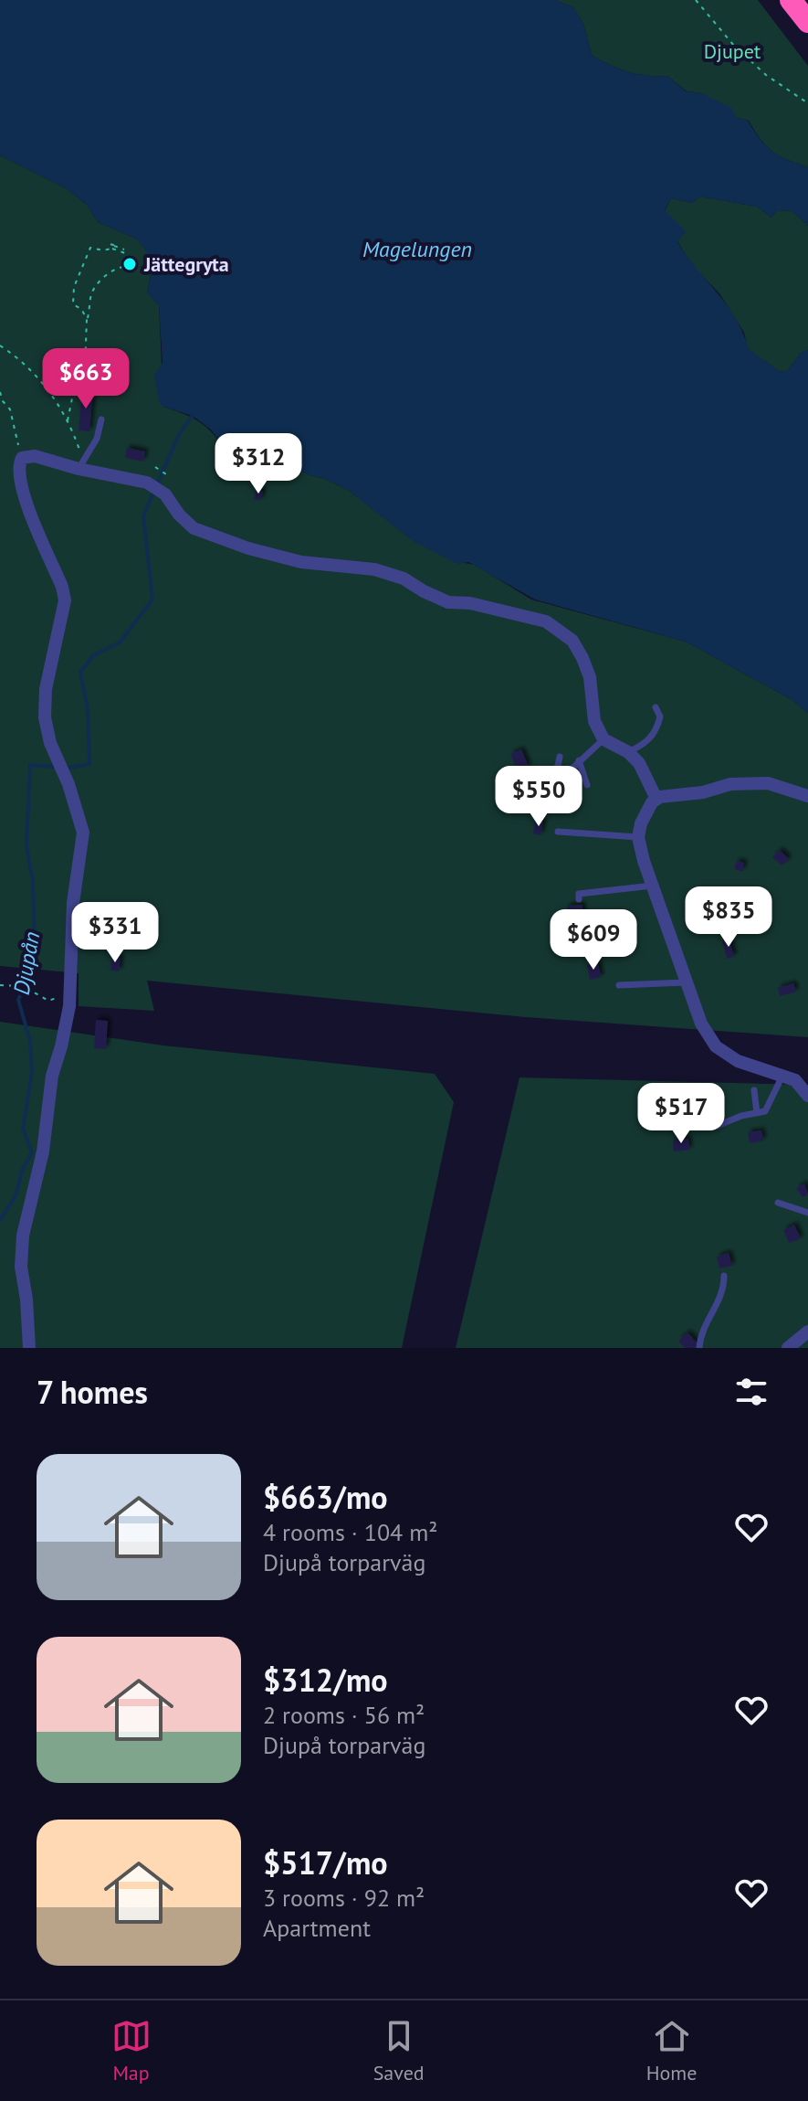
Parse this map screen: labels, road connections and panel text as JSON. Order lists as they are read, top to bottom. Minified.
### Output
{"water":["Magelungen","Djupån"],"parks":["Djupet"],"places":["Jättegryta"],"page":{"price":["$663","$312","$550","$835","$331","$609","$517"],"heading":"7 homes","list":[{"name":"$663/mo","note":"4 rooms · 104 m² · Djupå torparväg"},{"name":"$312/mo","note":"2 rooms · 56 m² · Djupå torparväg"},{"name":"$517/mo","note":"3 rooms · 92 m² · Apartment"}],"tabs":["Map","Saved","Home"]}}
